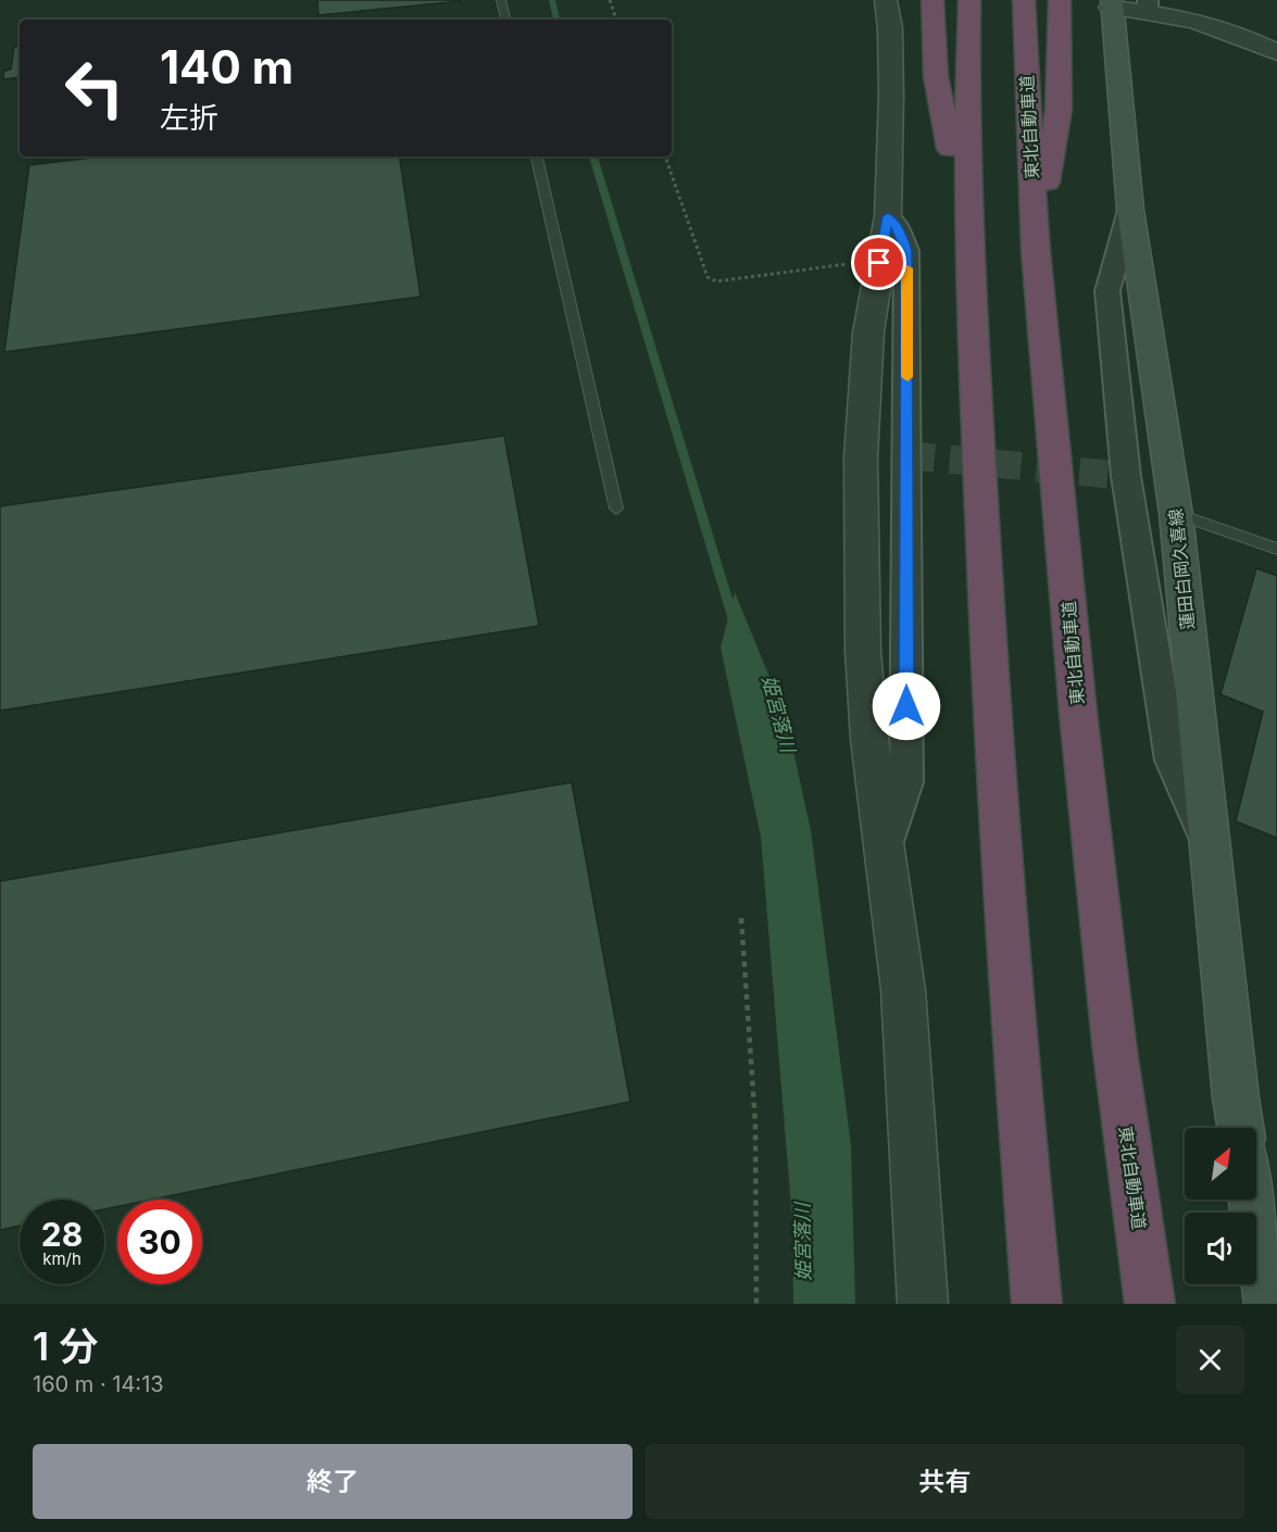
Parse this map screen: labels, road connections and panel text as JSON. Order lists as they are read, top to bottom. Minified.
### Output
{"streets":{"highway":["東北自動車道"],"main road":["蓮田白岡久喜線"]},"water":["姫宮落川"],"north":"top right","page":{"turn":["140 m","左折"],"speed":"28 km/h","limit":"30","heading":["1 分","160 m · 14:13"],"buttons":["終了","共有"]}}
